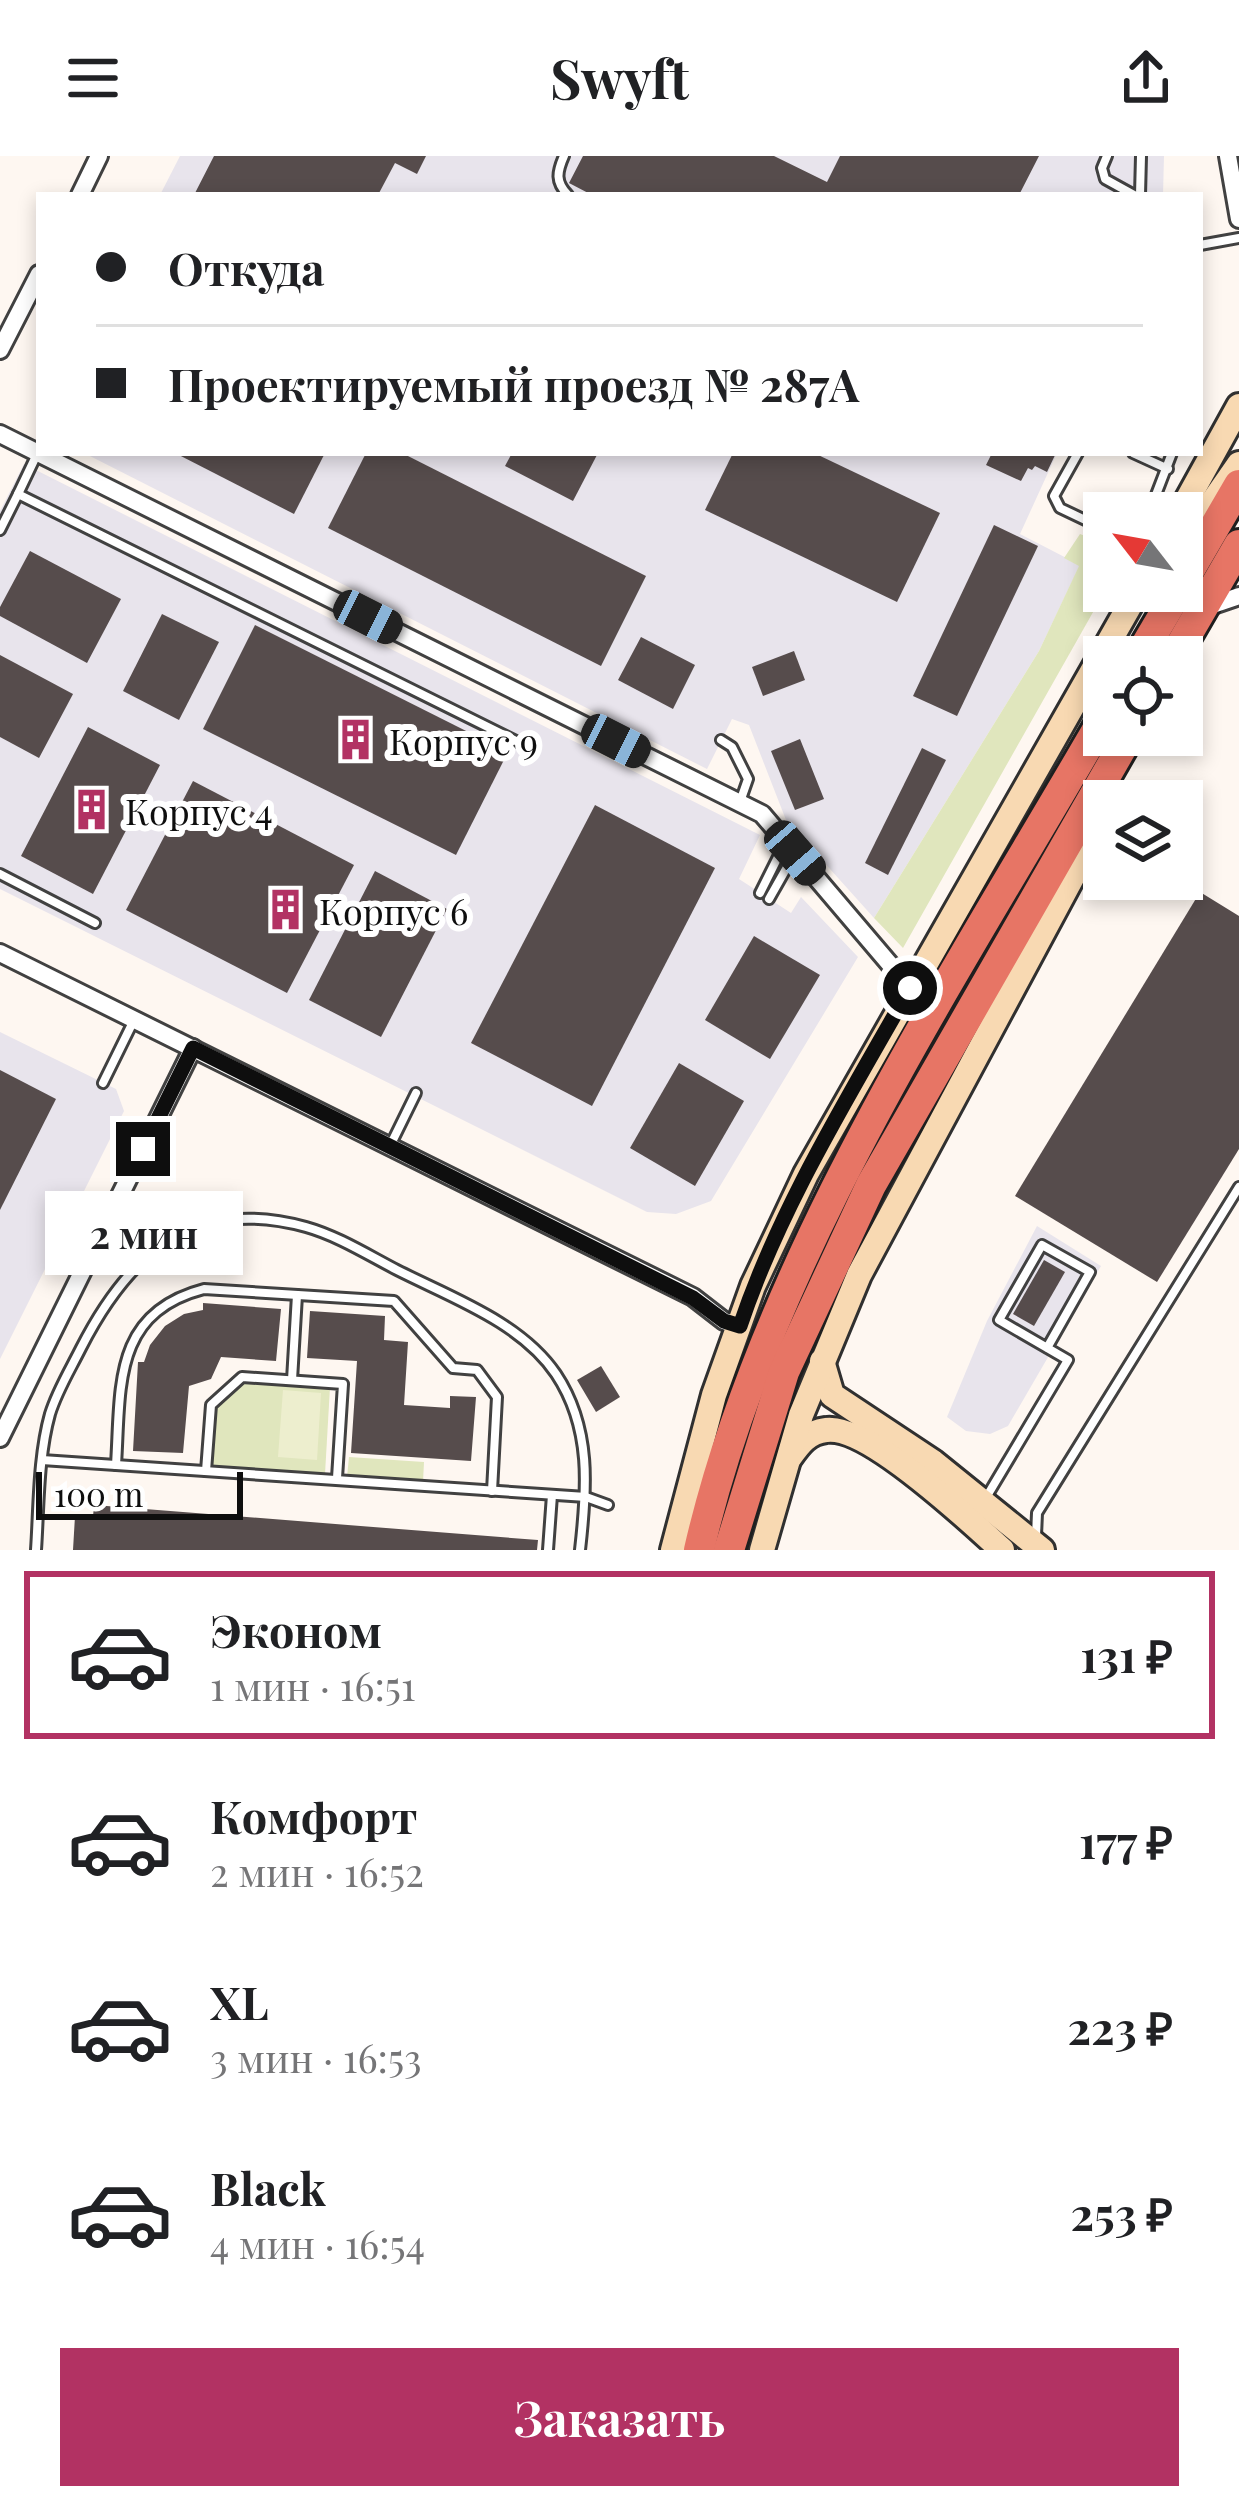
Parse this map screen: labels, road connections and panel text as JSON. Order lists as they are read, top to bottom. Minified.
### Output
{"places":{"building":["Корпус 9","Корпус 4","Корпус 6"]},"scale_bar":"100 m","north":"top left","page":{"header":"Swyft","banner":["Откуда","Проектируемый проезд № 287А"],"bubble":"2 мин","scale":"100 m","list":[{"name":"Эконом","note":"1 мин · 16:51","value":"131 ₽"},{"name":"Комфорт","note":"2 мин · 16:52","value":"177 ₽"},{"name":"XL","note":"3 мин · 16:53","value":"223 ₽"},{"name":"Black","note":"4 мин · 16:54","value":"253 ₽"}],"buttons":"Заказать"}}
